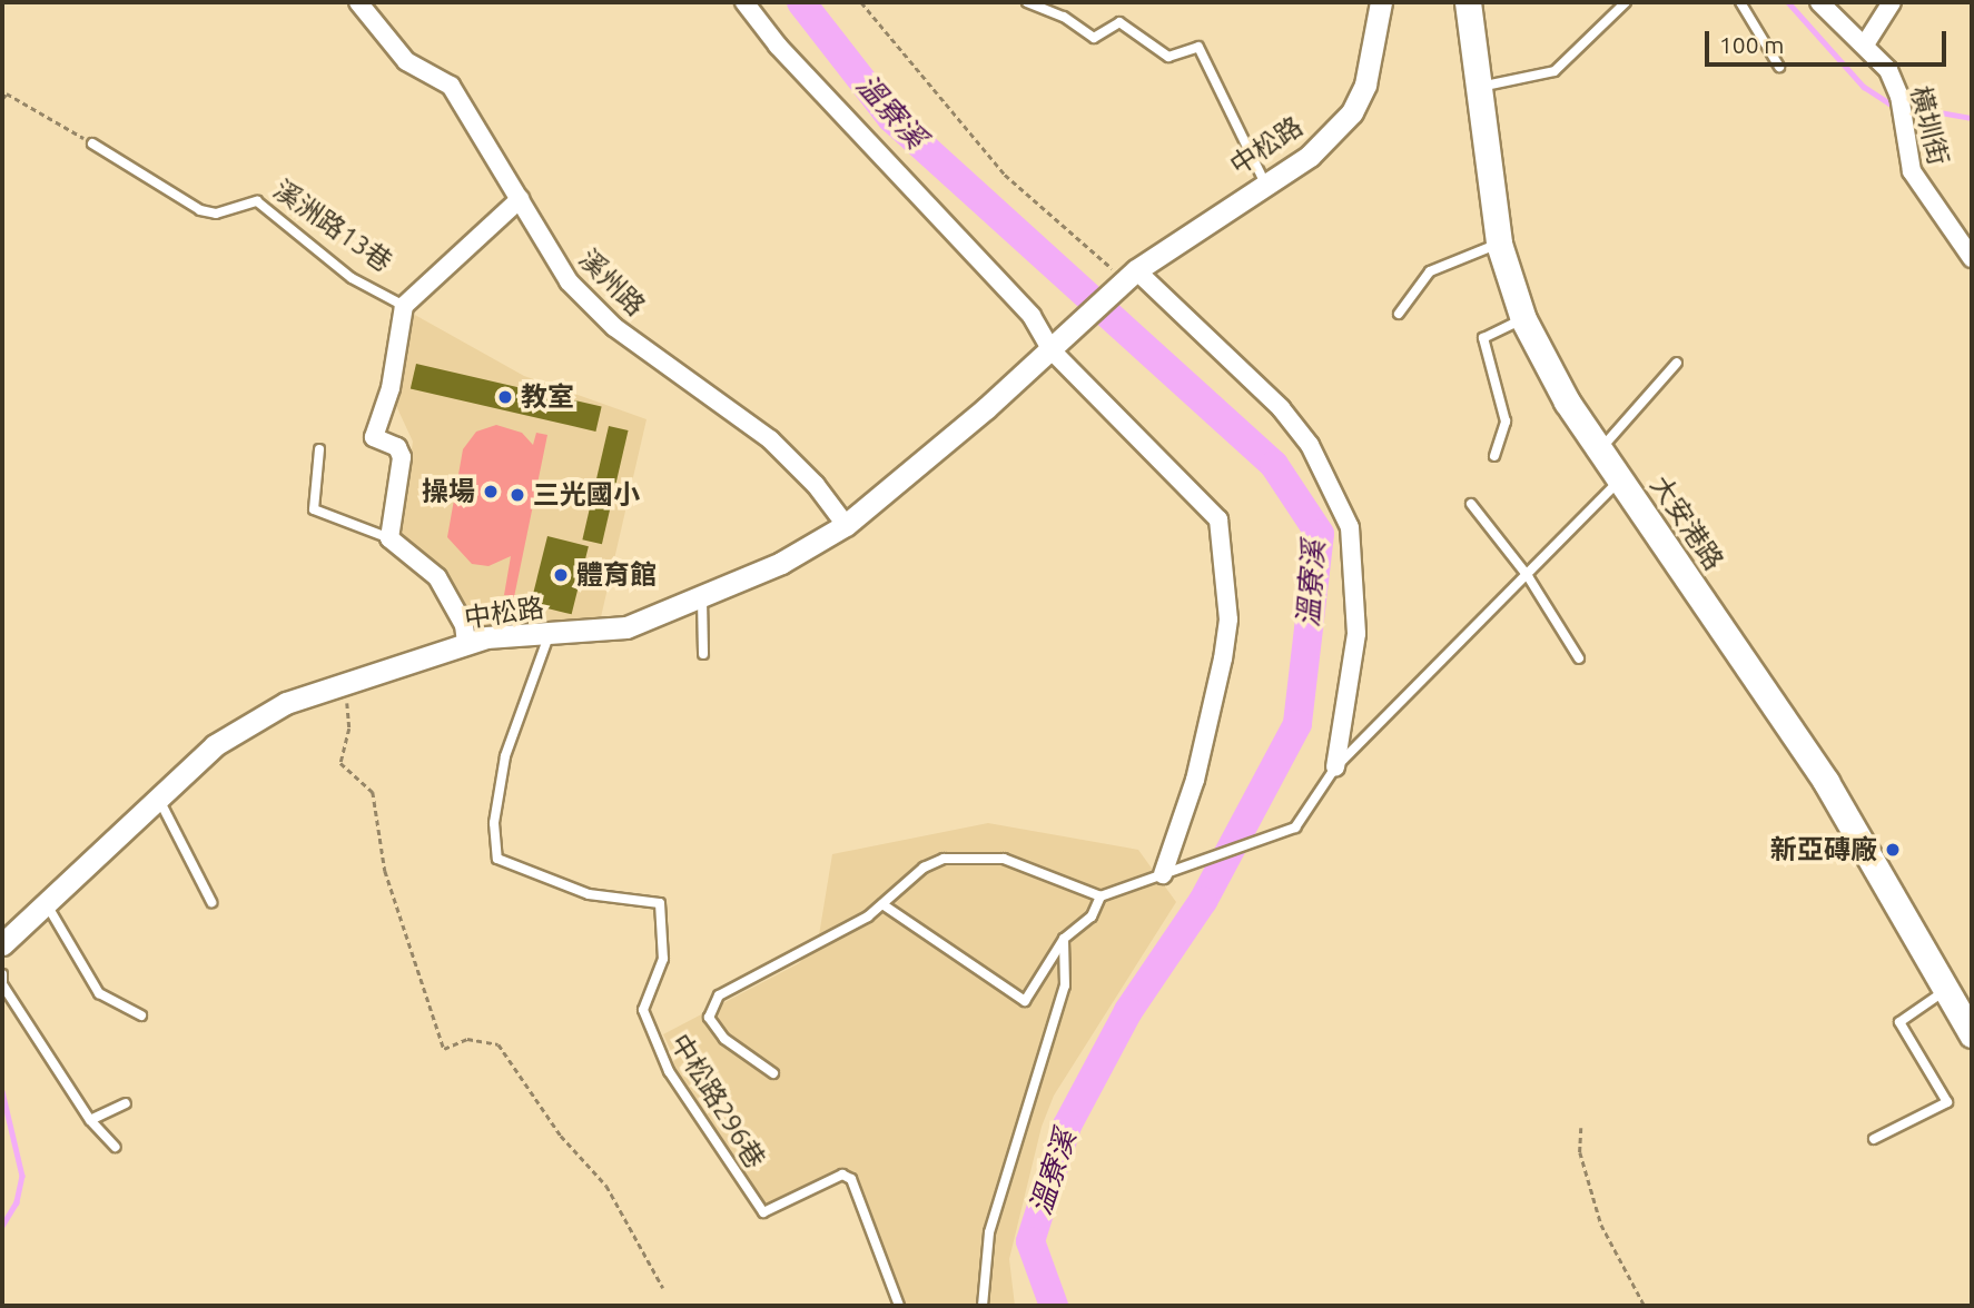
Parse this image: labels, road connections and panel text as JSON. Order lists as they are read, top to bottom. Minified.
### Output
{"streets":{"main road":["大安港路"],"street":["橫圳街","中松路","溪洲路13巷","溪州路"],"lane":["中松路296巷"]},"crossings":[["中松路","溪州路"],["中松路","中松路296巷"],["溪洲路13巷","溪州路"]],"water":["溫寮溪"],"places":["教室","操場","三光國小","體育館","新亞磚廠"],"scale_bar":"100 m"}
